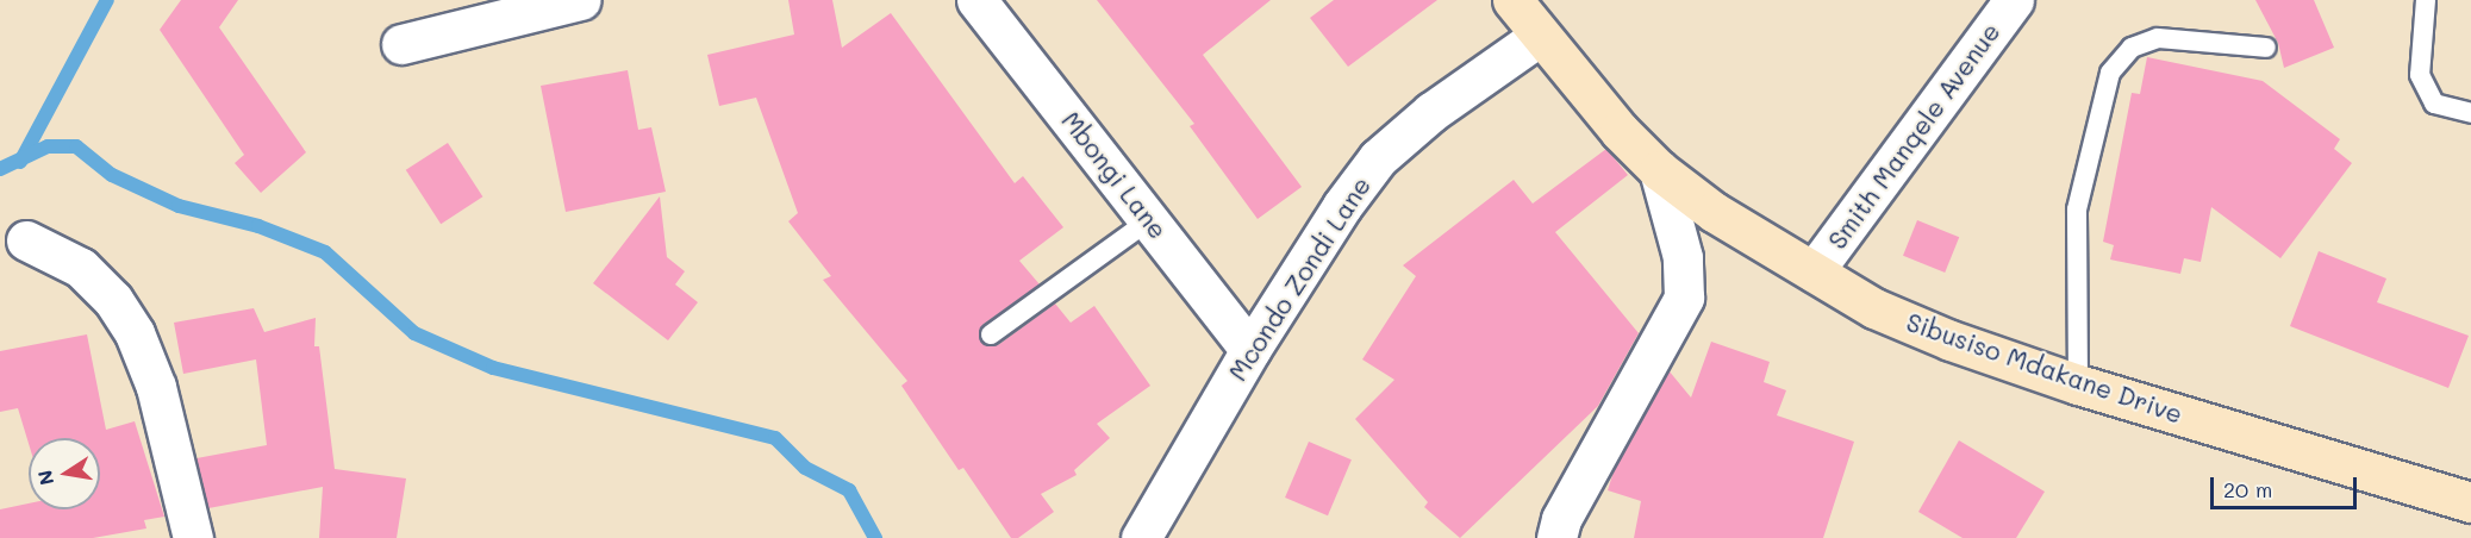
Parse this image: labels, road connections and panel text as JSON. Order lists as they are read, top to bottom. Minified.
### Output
{"streets":{"street":["Smith Manqele Avenue","Mbongi Lane","Mcondo Zondi Lane","Sibusiso Mdakane Drive"]},"crossings":[["Smith Manqele Avenue","Sibusiso Mdakane Drive"],["Mbongi Lane","Mcondo Zondi Lane"],["Mcondo Zondi Lane","Sibusiso Mdakane Drive"]],"scale_bar":"20 m","north":"left"}
